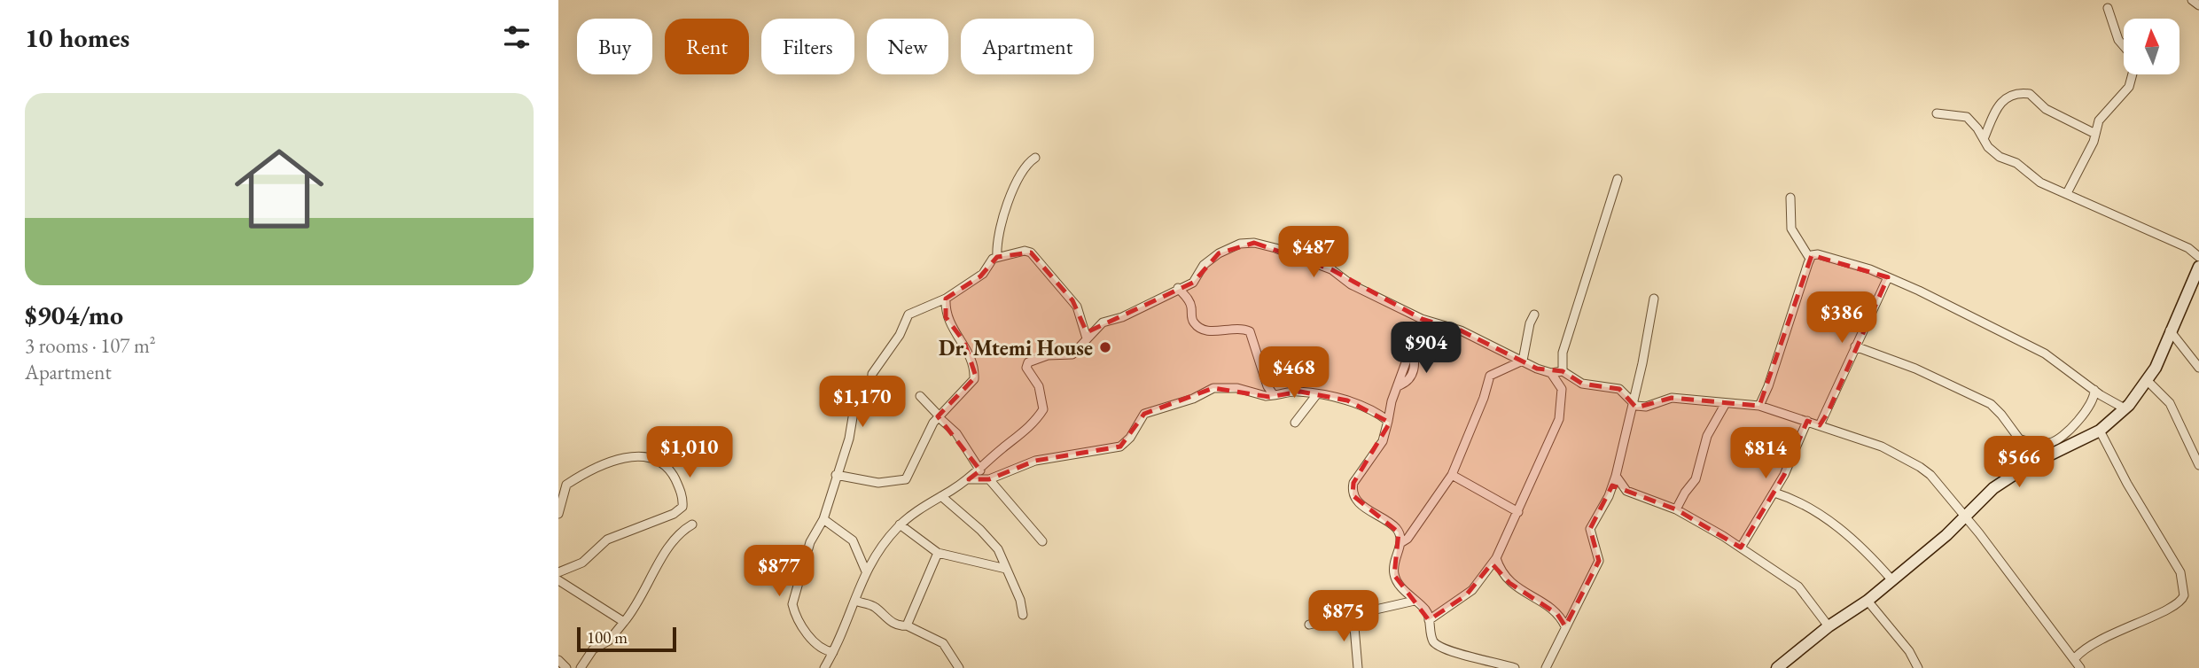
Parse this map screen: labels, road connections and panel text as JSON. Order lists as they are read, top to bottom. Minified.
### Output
{"places":["Dr. Mtemi House"],"scale_bar":"100 m","north":"top","page":{"heading":"10 homes","chip":["Buy","Rent","Filters","New","Apartment"],"list":[{"name":"$904/mo","note":"3 rooms · 107 m² · Apartment"}],"price":["$487","$386","$904","$468","$1,170","$1,010","$814","$566","$877","$875"],"scale":"100 m"}}
